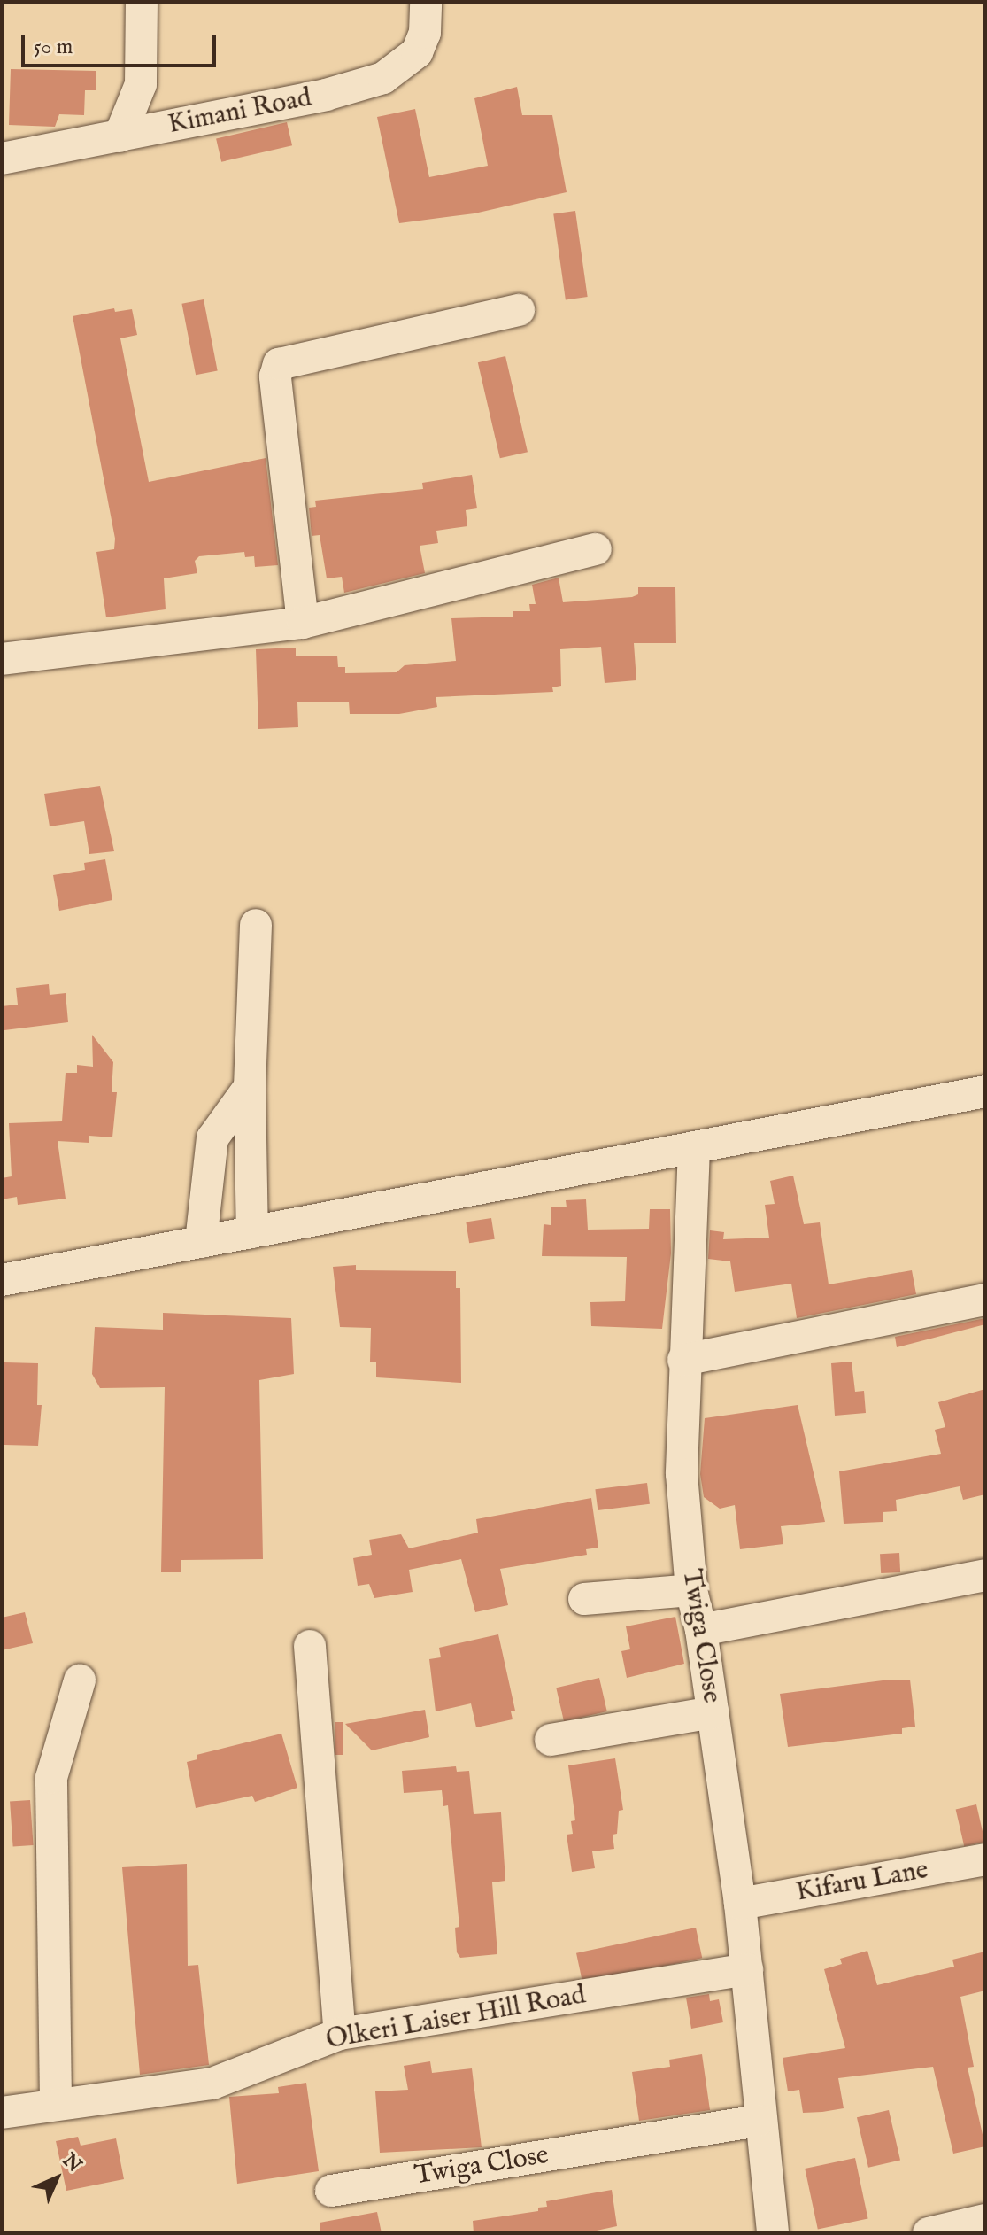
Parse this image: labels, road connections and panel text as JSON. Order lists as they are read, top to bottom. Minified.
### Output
{"streets":{"street":["Kimani Road","Twiga Close","Kifaru Lane","Olkeri Laiser Hill Road"]},"crossings":[["Twiga Close","Kifaru Lane"],["Twiga Close","Olkeri Laiser Hill Road"]],"scale_bar":"50 m","north":"top right"}
